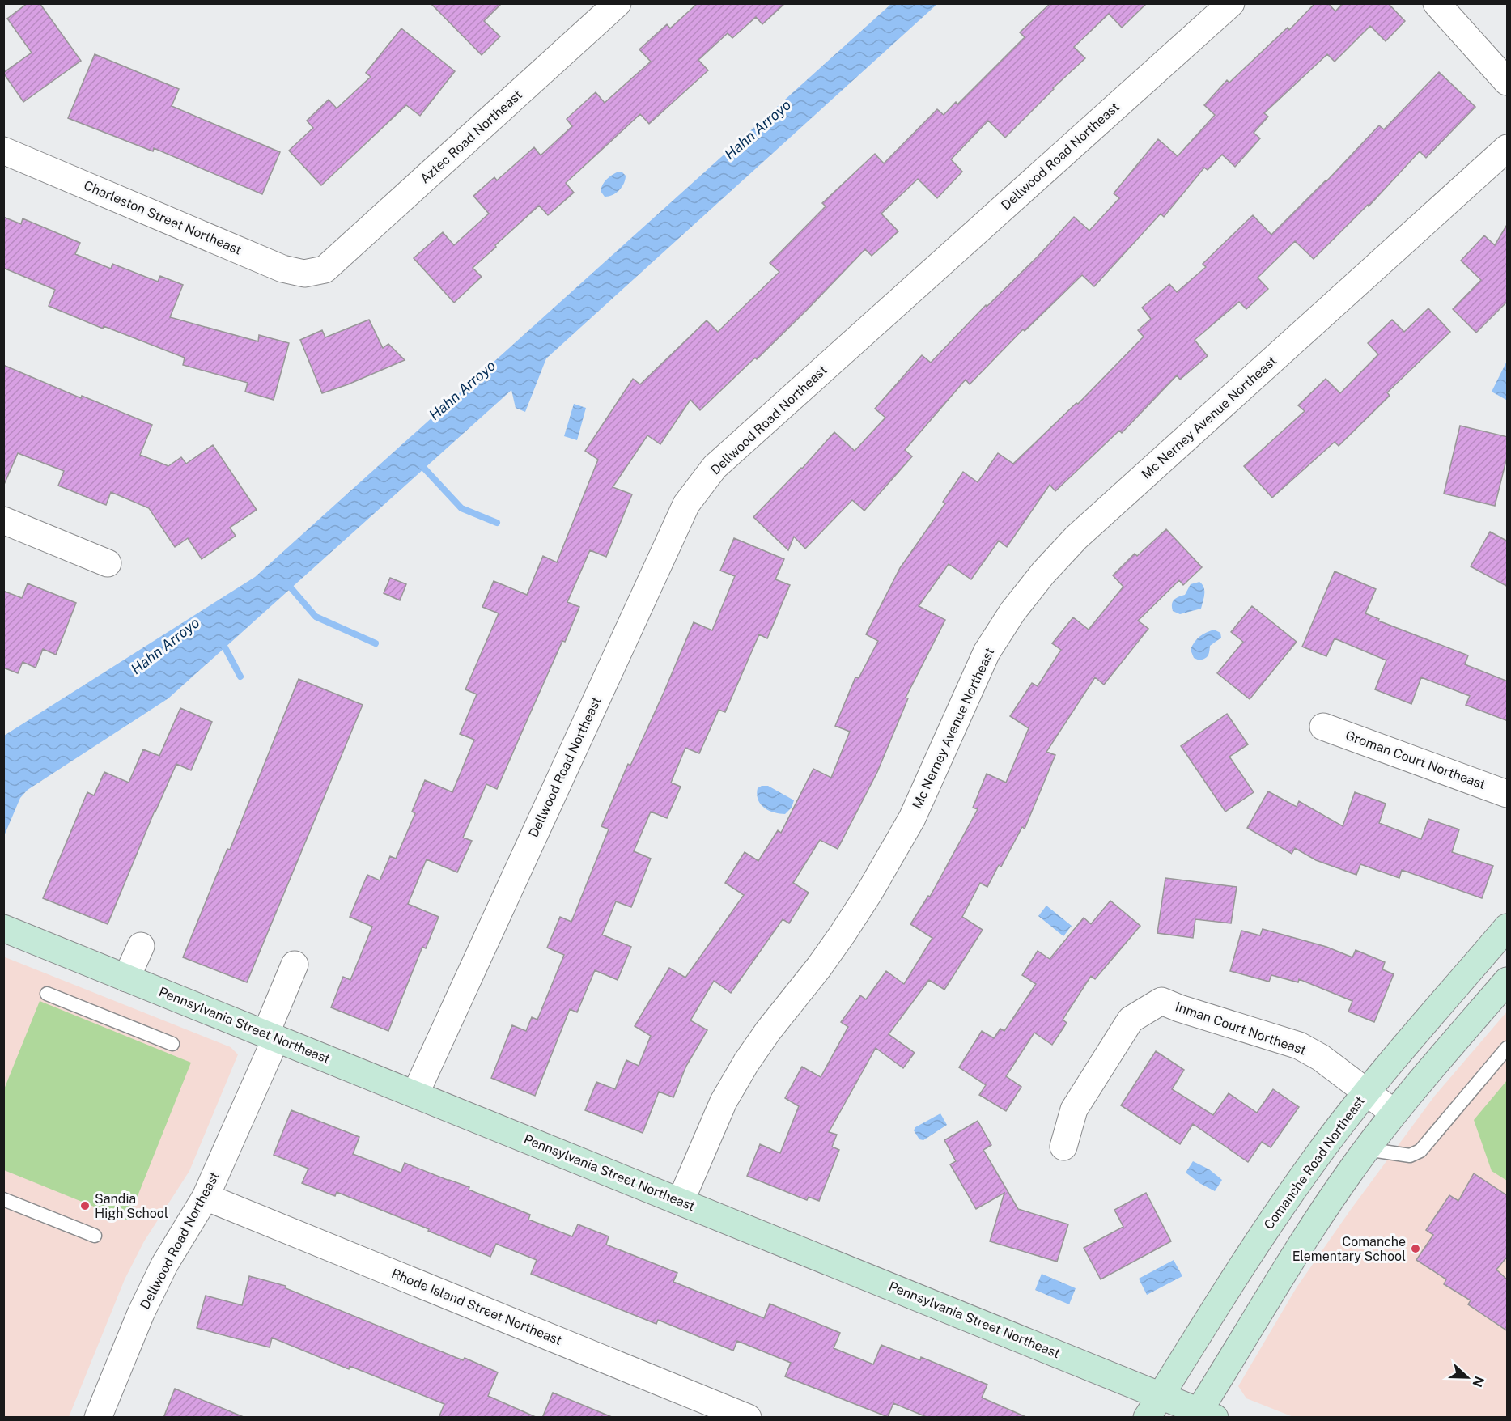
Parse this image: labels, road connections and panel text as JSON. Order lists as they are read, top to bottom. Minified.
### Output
{"streets":{"street":["Aztec Road Northeast","Dellwood Road Northeast","Charleston Street Northeast","Mc Nerney Avenue Northeast","Groman Court Northeast","Pennsylvania Street Northeast","Inman Court Northeast","Comanche Road Northeast","Rhode Island Street Northeast"]},"crossings":[["Aztec Road Northeast","Charleston Street Northeast"],["Dellwood Road Northeast","Pennsylvania Street Northeast"],["Dellwood Road Northeast","Rhode Island Street Northeast"],["Mc Nerney Avenue Northeast","Pennsylvania Street Northeast"],["Pennsylvania Street Northeast","Comanche Road Northeast"],["Inman Court Northeast","Comanche Road Northeast"]],"water":["Hahn Arroyo"],"places":["Sandia High School","Comanche Elementary School"],"north":"right"}
